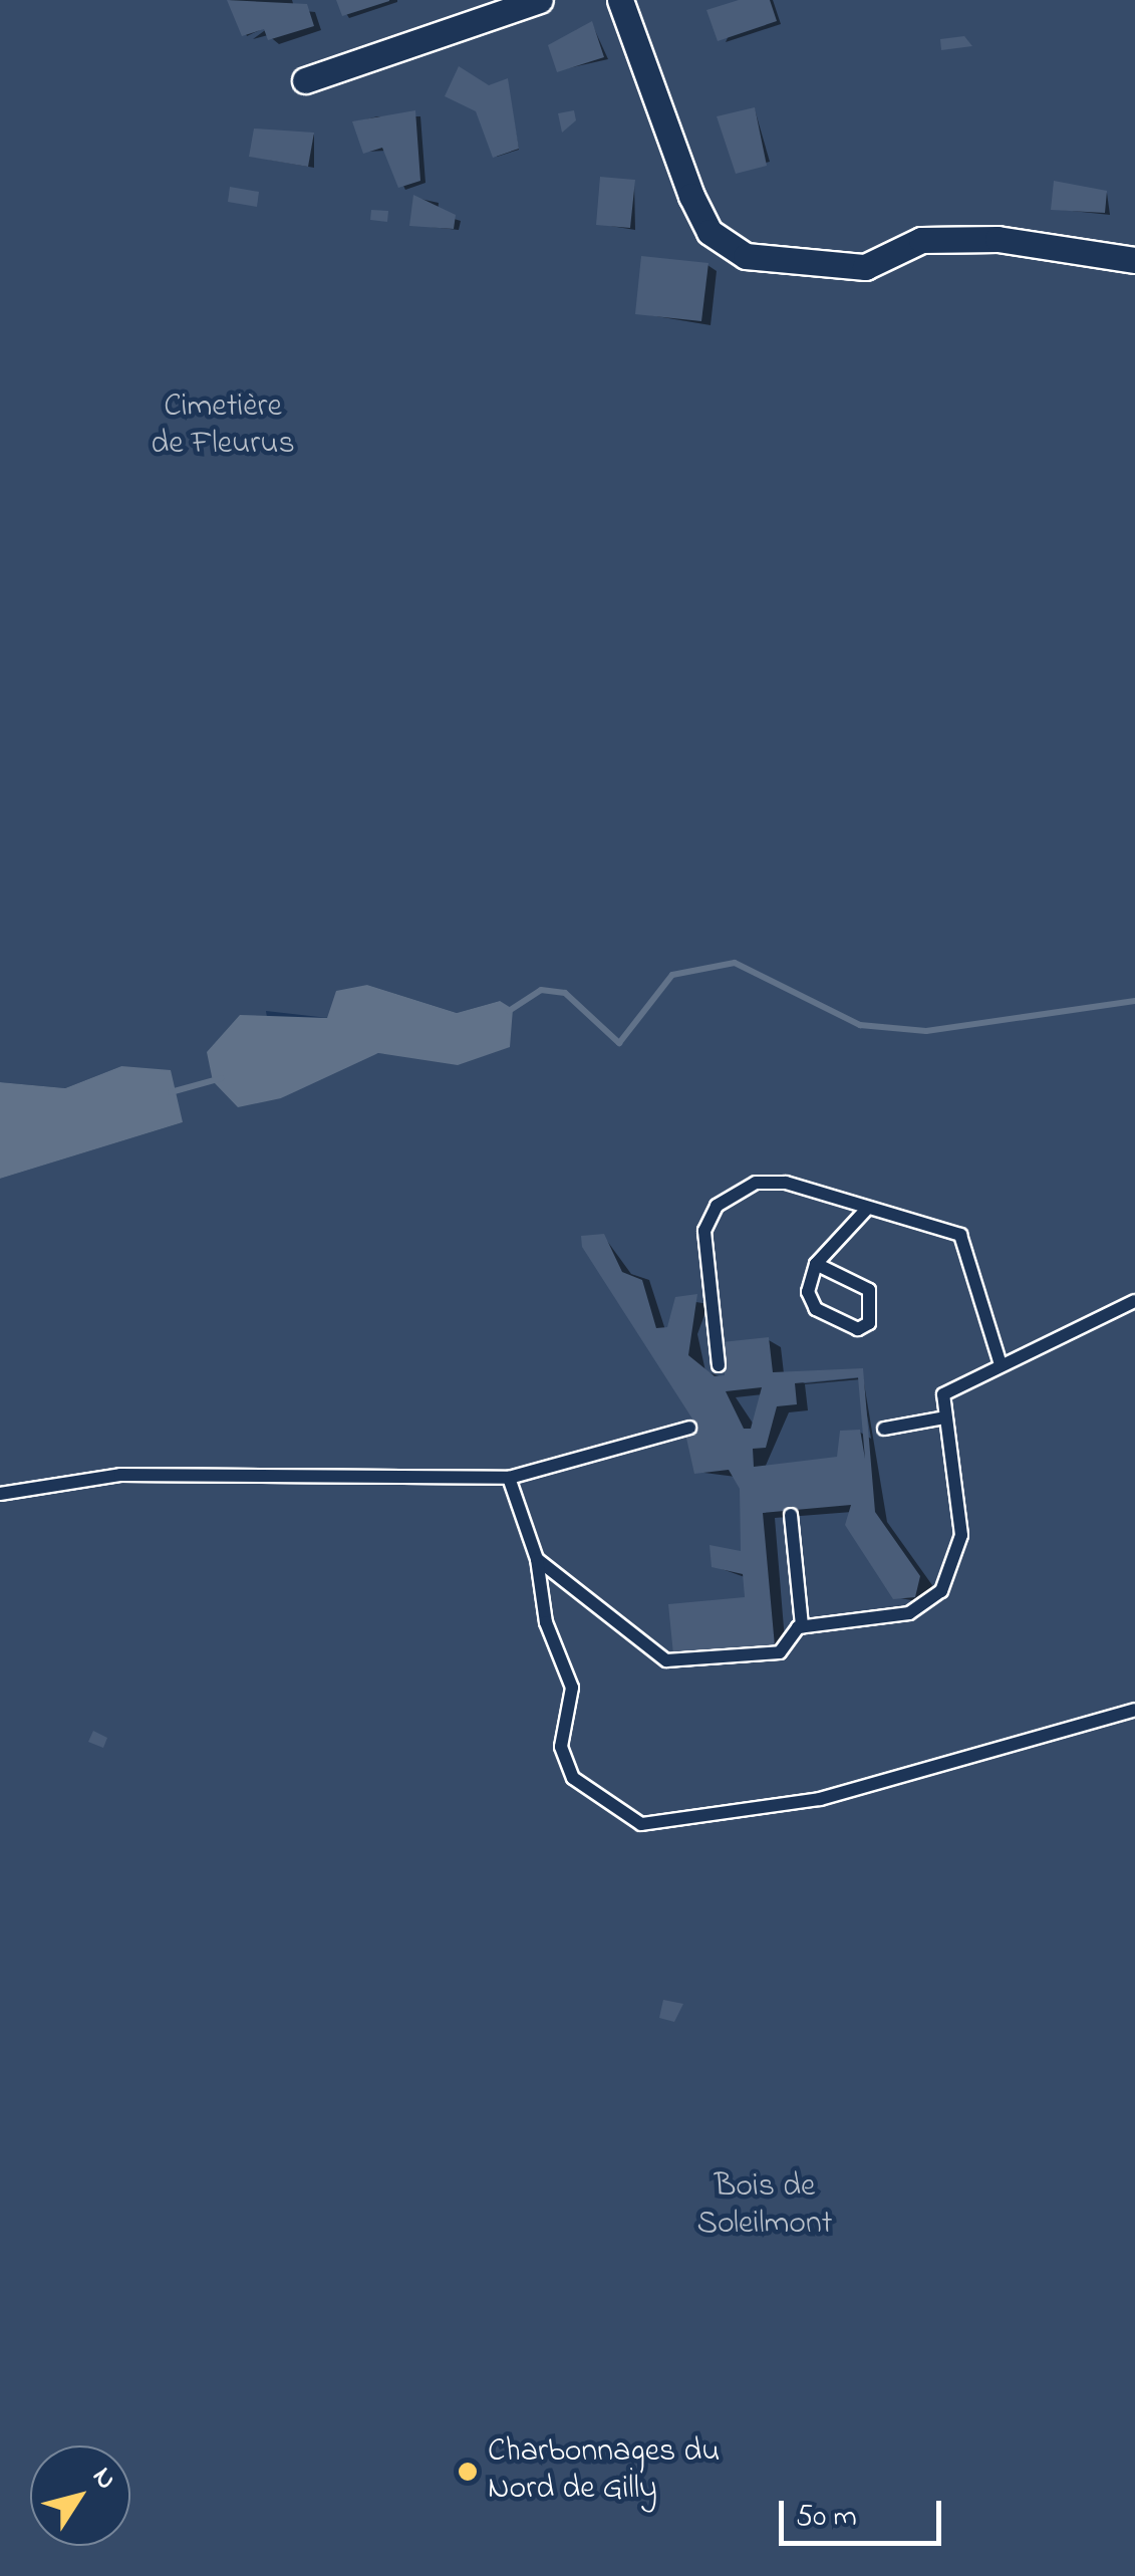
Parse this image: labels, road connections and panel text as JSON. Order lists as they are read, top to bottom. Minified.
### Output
{"parks":["Cimetière de Fleurus","Bois de Soleilmont"],"places":["Charbonnages du Nord de Gilly"],"scale_bar":"50 m","north":"top right"}
